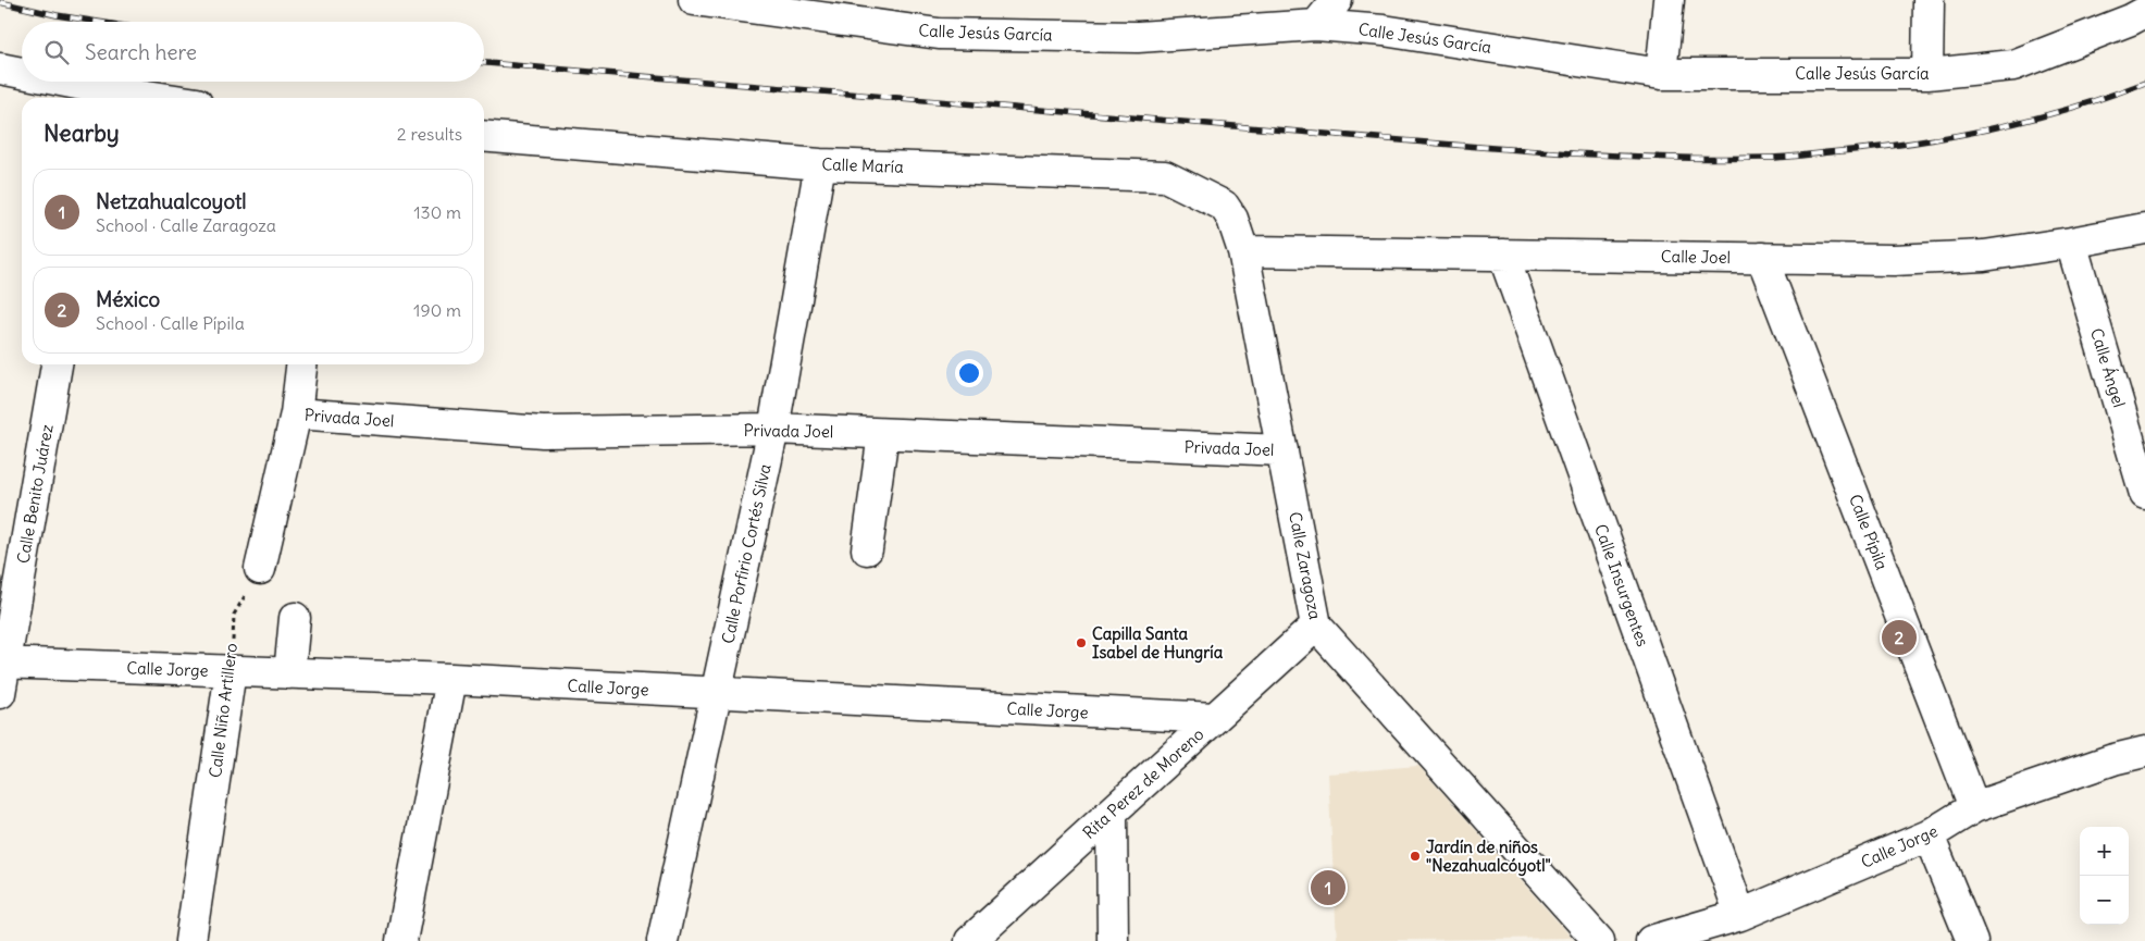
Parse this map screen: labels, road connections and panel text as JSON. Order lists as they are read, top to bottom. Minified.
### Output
{"streets":{"street":["Calle Jesús García","Calle María","Calle Joel","Calle Ángel","Privada Joel","Calle Benito Juárez","Calle Pípila","Calle Porfirio Cortés Silva","Calle Zaragoza","Calle Insurgentes","Calle Jorge","Calle Niño Artillero","Rita Perez de Moreno"]},"crossings":[["Calle María","Calle Porfirio Cortés Silva"],["Calle María","Calle Zaragoza"],["Calle Joel","Calle Ángel"],["Calle Joel","Calle Pípila"],["Calle Joel","Calle Zaragoza"],["Calle Joel","Calle Insurgentes"],["Privada Joel","Calle Porfirio Cortés Silva"],["Privada Joel","Calle Zaragoza"],["Calle Benito Juárez","Calle Jorge"],["Calle Pípila","Calle Jorge"],["Calle Porfirio Cortés Silva","Calle Jorge"],["Calle Zaragoza","Rita Perez de Moreno"],["Calle Insurgentes","Calle Jorge"],["Calle Jorge","Calle Niño Artillero"],["Calle Jorge","Rita Perez de Moreno"]],"places":["Capilla Santa Isabel de Hungría","Jardín de niños \"Nezahualcóyotl\""],"page":{"search":"Search here","heading":["Nearby","2 results"],"list":[{"mark":"1","name":"Netzahualcoyotl","note":"School · Calle Zaragoza","value":"130 m"},{"mark":"2","name":"México","note":"School · Calle Pípila","value":"190 m"}],"pins":["2","1"],"map_buttons":["+","−"]}}
